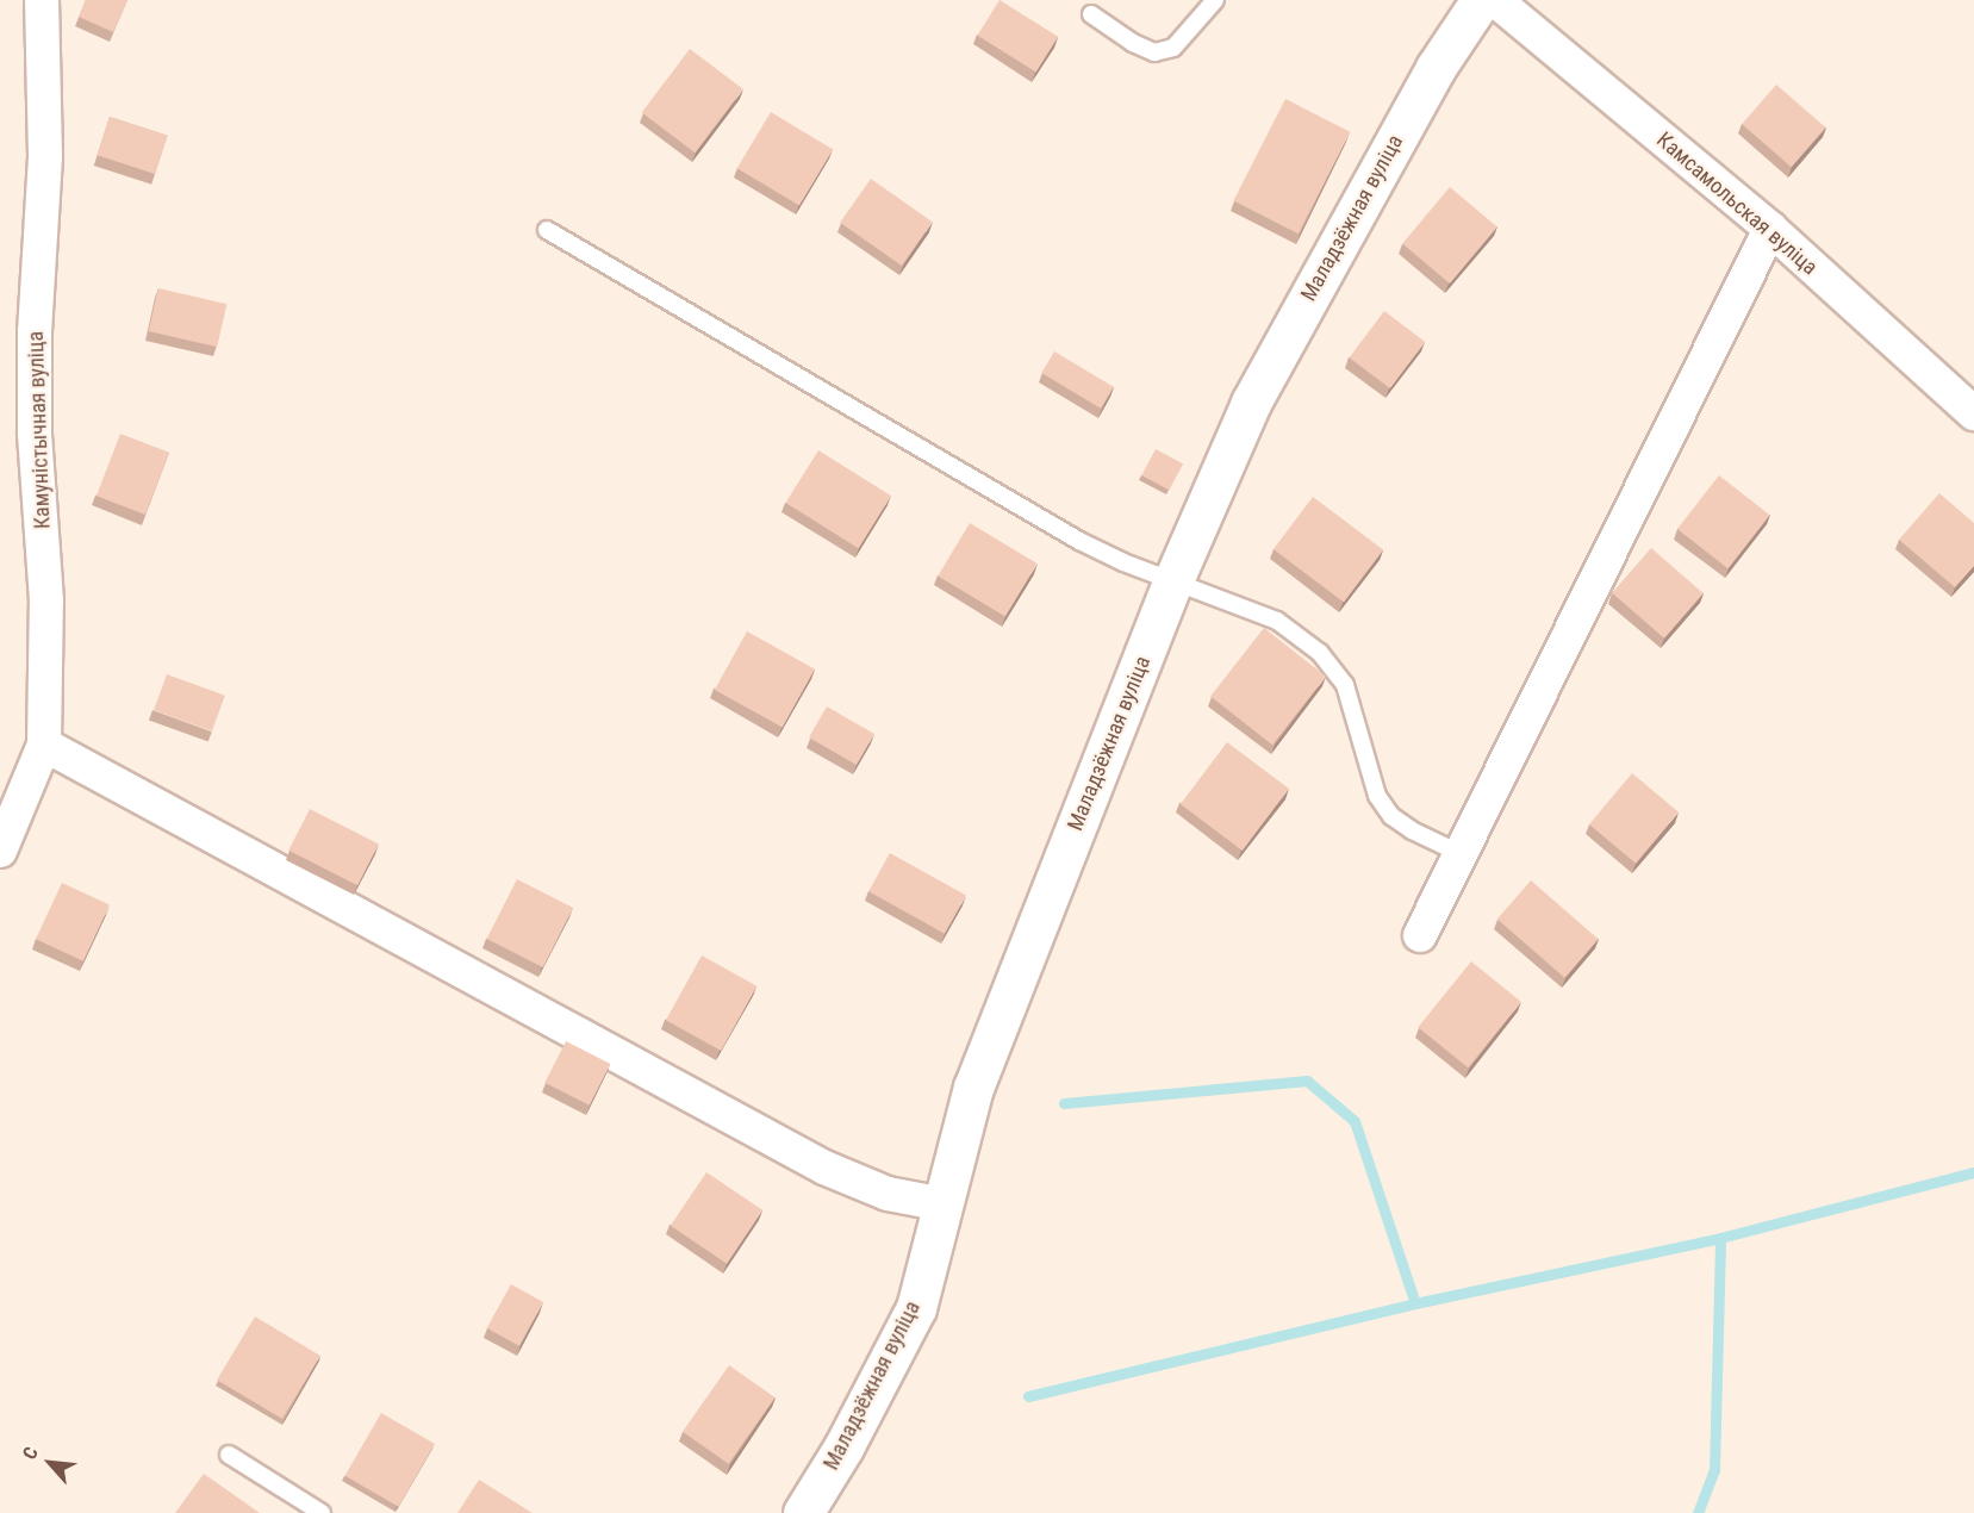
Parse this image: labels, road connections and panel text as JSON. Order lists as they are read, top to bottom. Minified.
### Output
{"streets":{"street":["Камсамольская вуліца","Маладзёжная вуліца","Камуністычная вуліца"]},"north":"top left"}
